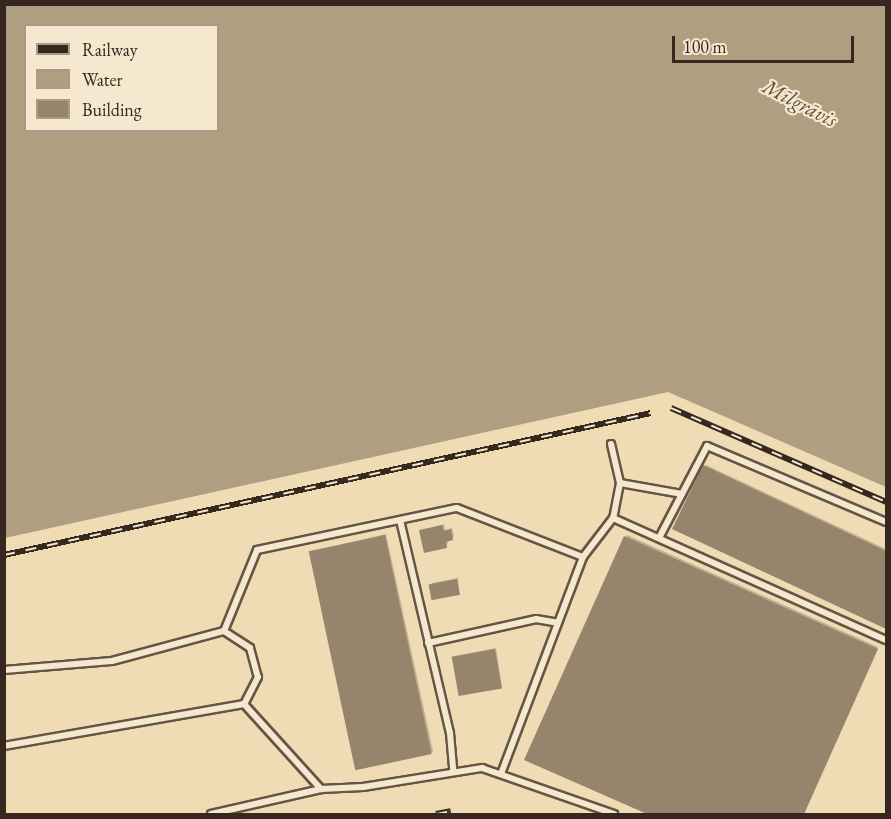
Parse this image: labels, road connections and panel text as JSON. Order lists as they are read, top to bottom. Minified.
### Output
{"water":["Mīlgrāvis"],"legend":["Railway","Water","Building"],"scale_bar":"100 m"}
